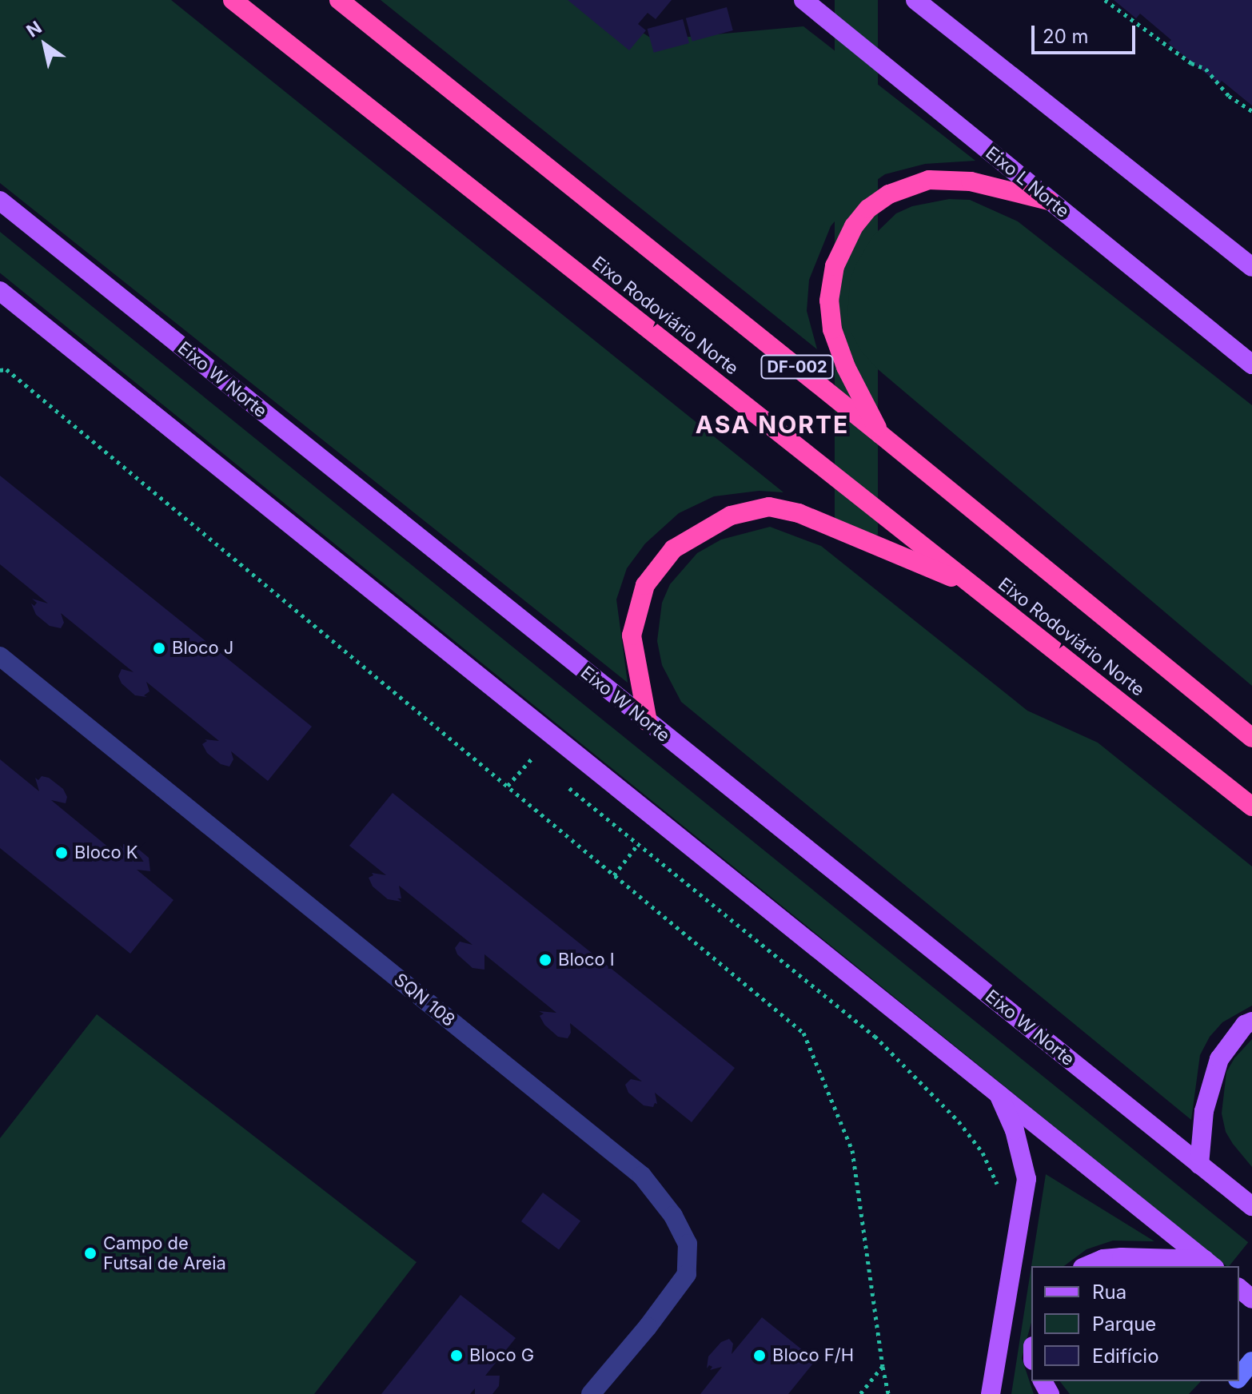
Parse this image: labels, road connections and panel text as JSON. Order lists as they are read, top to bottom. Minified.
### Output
{"streets":{"highway":["Eixo Rodoviário Norte","DF-002"],"main road":["Eixo L Norte","Eixo W Norte"],"street":["SQN 108"]},"districts":["ASA NORTE"],"places":["Bloco J","Bloco K","Bloco I","Campo de Futsal de Areia","Bloco G","Bloco F/H"],"legend":["Rua","Parque","Edifício"],"scale_bar":"20 m","north":"top left"}
